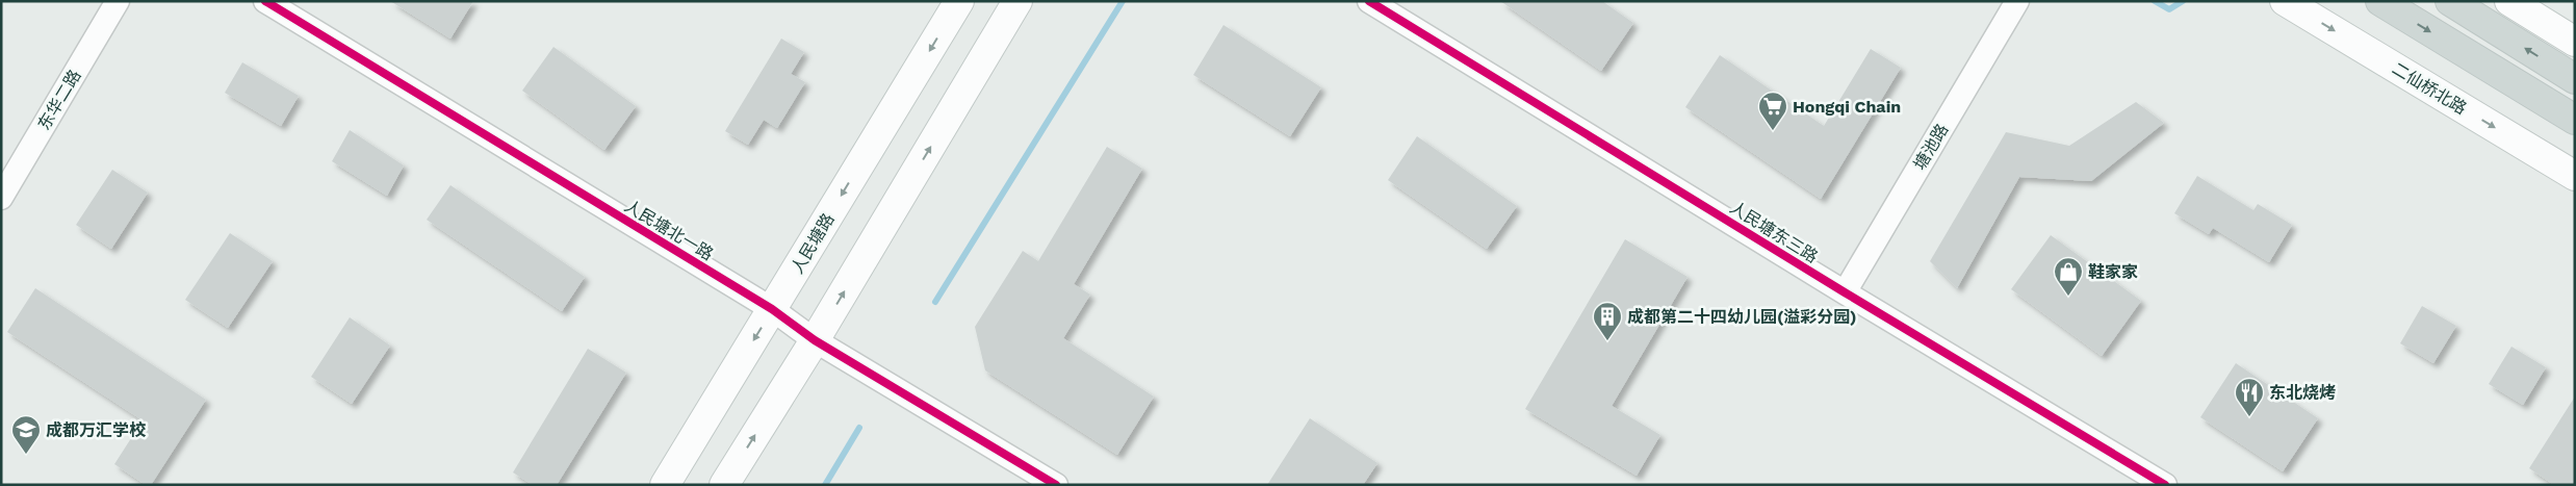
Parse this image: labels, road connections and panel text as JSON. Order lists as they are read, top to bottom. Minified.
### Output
{"streets":{"main road":["二仙桥北路","人民塘路"],"street":["东华二路","塘池路","人民塘北一路","人民塘东三路"]},"crossings":[["塘池路","人民塘东三路"],["人民塘北一路","人民塘路"]],"places":{"supermarket":["Hongqi Chain"],"shop":["鞋家家"],"building":["成都第二十四幼儿园(溢彩分园)"],"restaurant":["东北烧烤"],"school or university":["成都万汇学校"]}}
